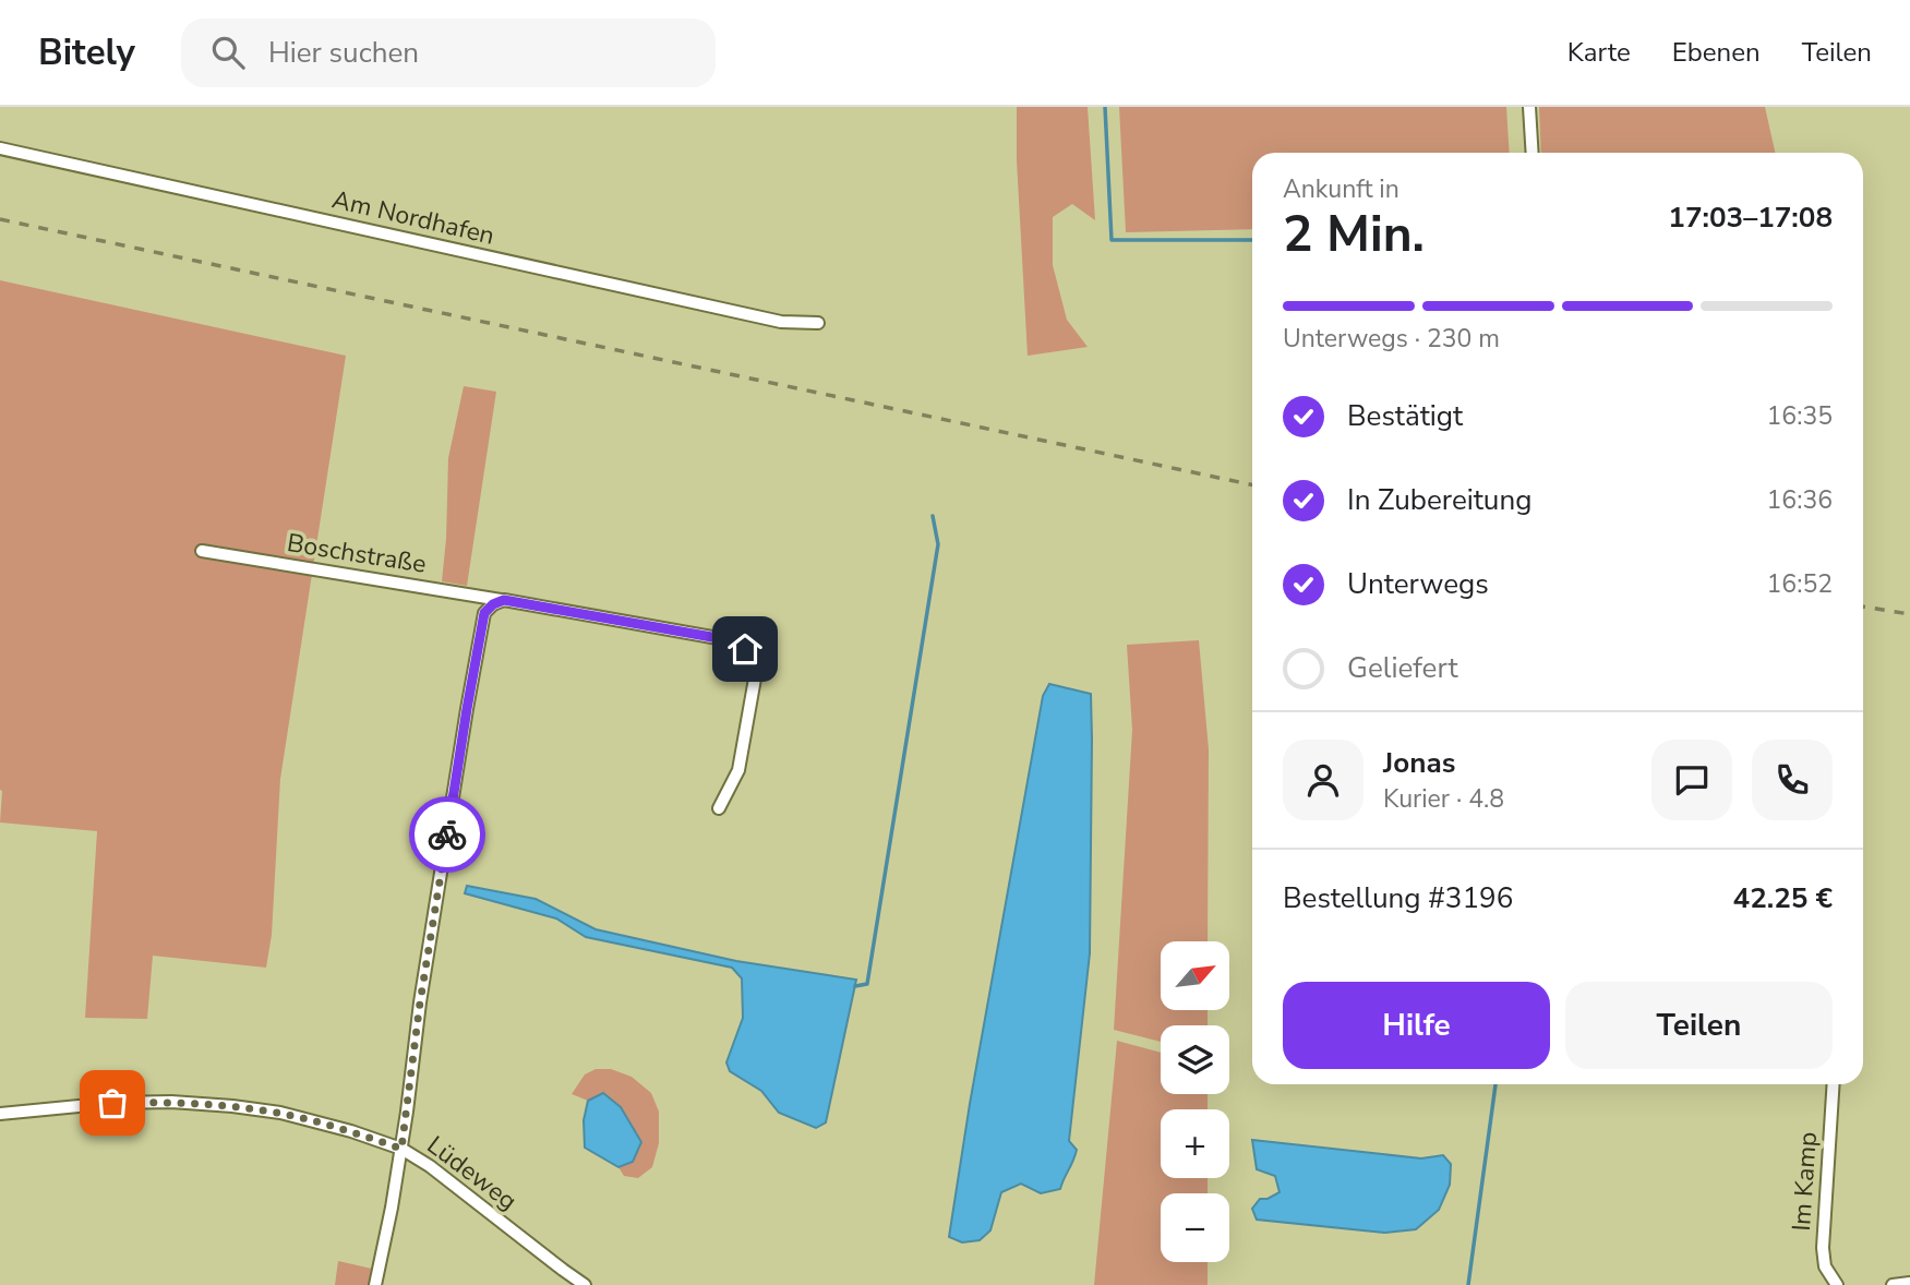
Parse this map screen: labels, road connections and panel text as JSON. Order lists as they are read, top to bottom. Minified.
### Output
{"streets":{"street":["Am Nordhafen","Boschstraße","Lüdeweg","Im Kamp"]},"north":"top right","page":{"header":"Bitely","search":"Hier suchen","nav":["Karte","Ebenen","Teilen"],"heading":["2 Min.","Ankunft in","17:03–17:08"],"panel":["Jonas","Kurier · 4.8","Bestellung #3196","42.25 €"],"bar":"Unterwegs · 230 m","list":[["Bestätigt","16:35"],["In Zubereitung","16:36"],["Unterwegs","16:52"],"Geliefert"],"map_buttons":["+","−"],"buttons":["Hilfe","Teilen"]}}
